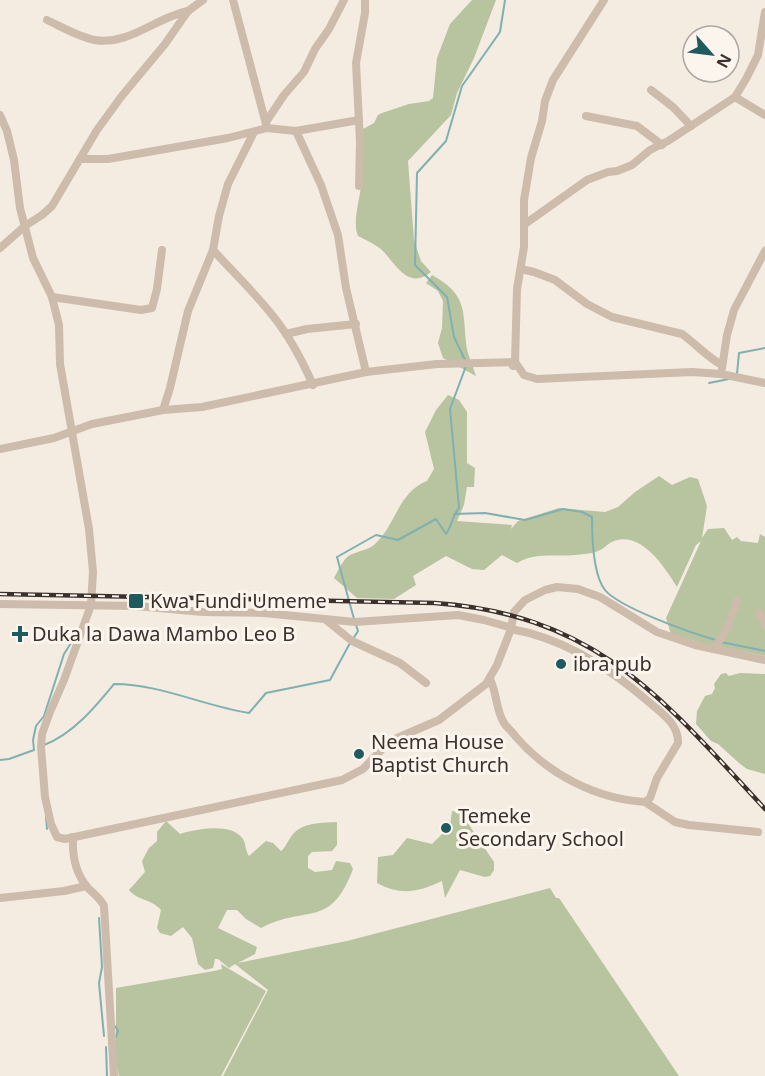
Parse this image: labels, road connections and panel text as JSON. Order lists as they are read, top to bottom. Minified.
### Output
{"places":{"transit":["Kwa Fundi Umeme"],"health":["Duka la Dawa Mambo Leo B"],"other":["ibra pub","Neema House Baptist Church","Temeke Secondary School"]},"north":"bottom right"}
